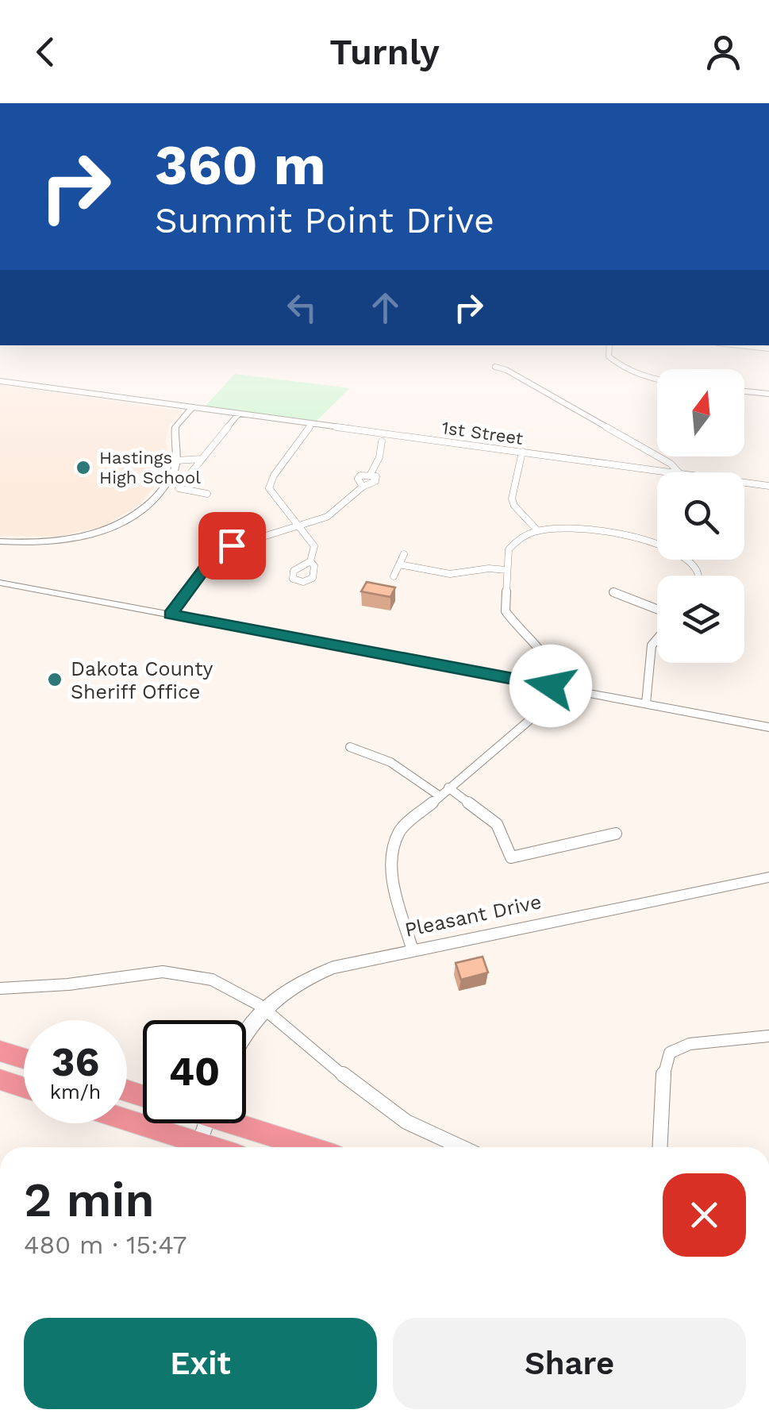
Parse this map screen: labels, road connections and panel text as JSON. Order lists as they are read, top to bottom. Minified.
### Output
{"streets":{"street":["1st Street","Pleasant Drive"]},"places":["Hastings High School","Dakota County Sheriff Office"],"north":"top","page":{"header":"Turnly","turn":["360 m","Summit Point Drive"],"speed":"36 km/h","limit":"40","heading":["2 min","480 m · 15:47"],"buttons":["Exit","Share"]}}
